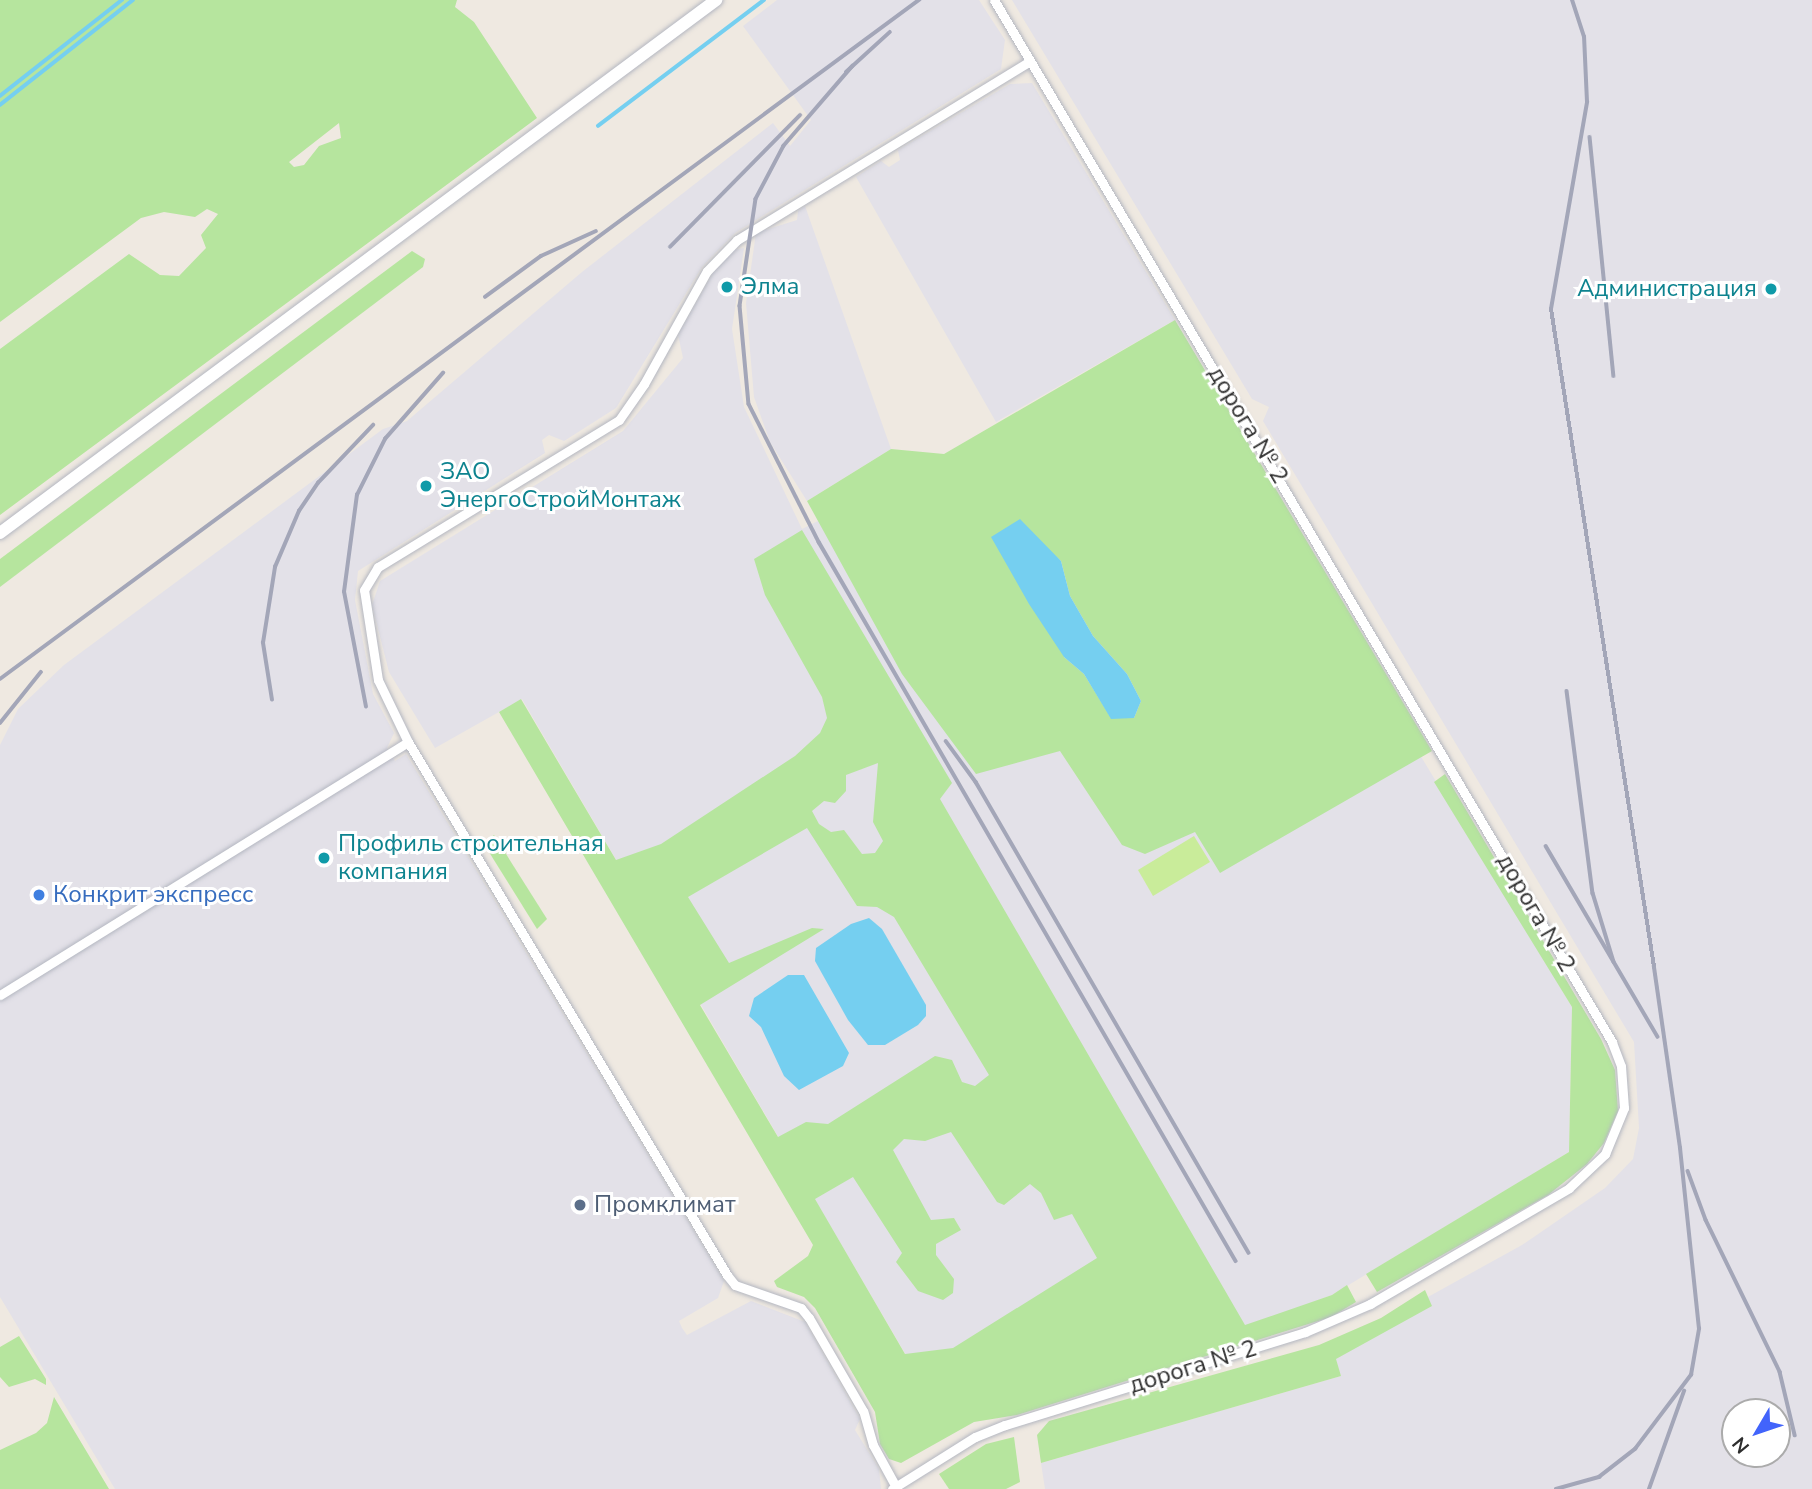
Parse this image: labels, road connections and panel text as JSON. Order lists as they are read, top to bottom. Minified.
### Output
{"streets":{"street":["дорога № 2"]},"places":["Элма","Администрация","ЗАО ЭнергоСтройМонтаж","Профиль строительная компания","Конкрит экспресс","Промклимат"],"north":"bottom left"}
